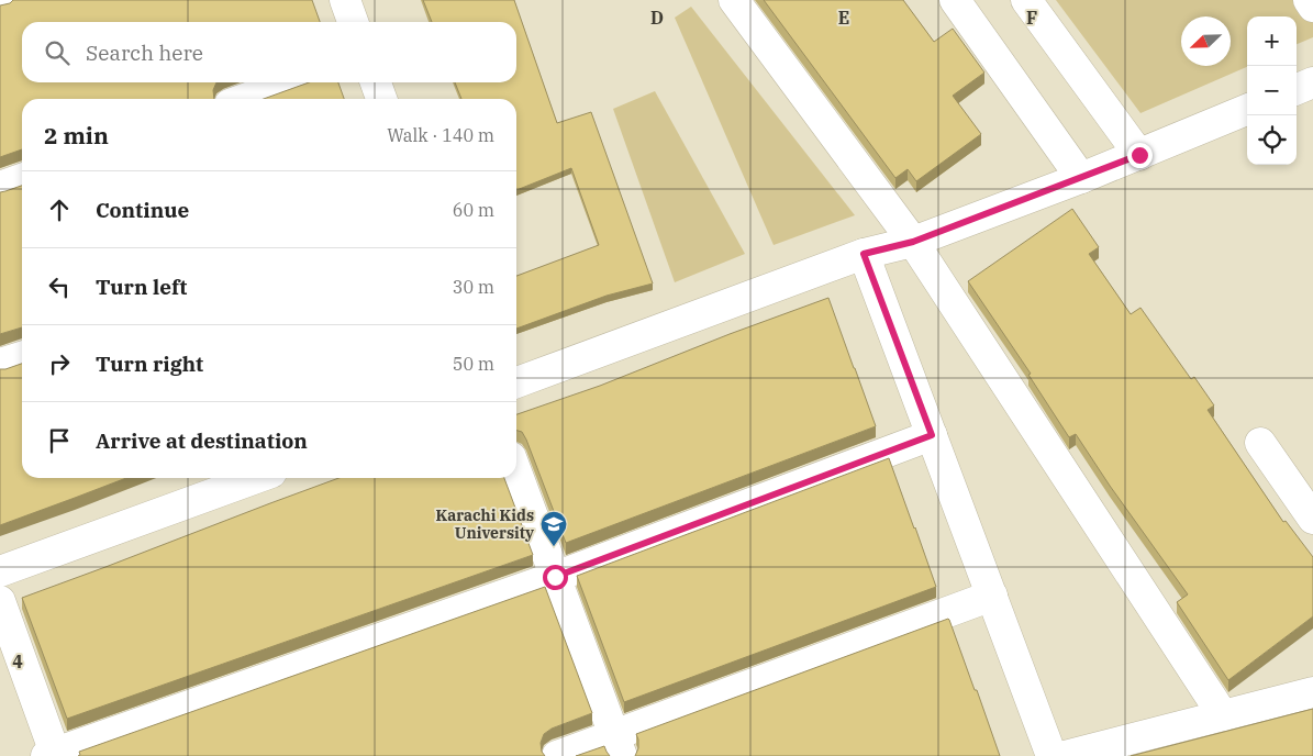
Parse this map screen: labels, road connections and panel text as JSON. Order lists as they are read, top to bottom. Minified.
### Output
{"places":{"school or university":["Karachi Kids University"]},"north":"bottom left","page":{"map_buttons":["+","−"],"search":"Search here","heading":["2 min","Walk · 140 m"],"list":[["Continue","60 m"],["Turn left","30 m"],["Turn right","50 m"],"Arrive at destination"]},"grid":{"columns":["D","E","F"],"rows":["4"]}}
